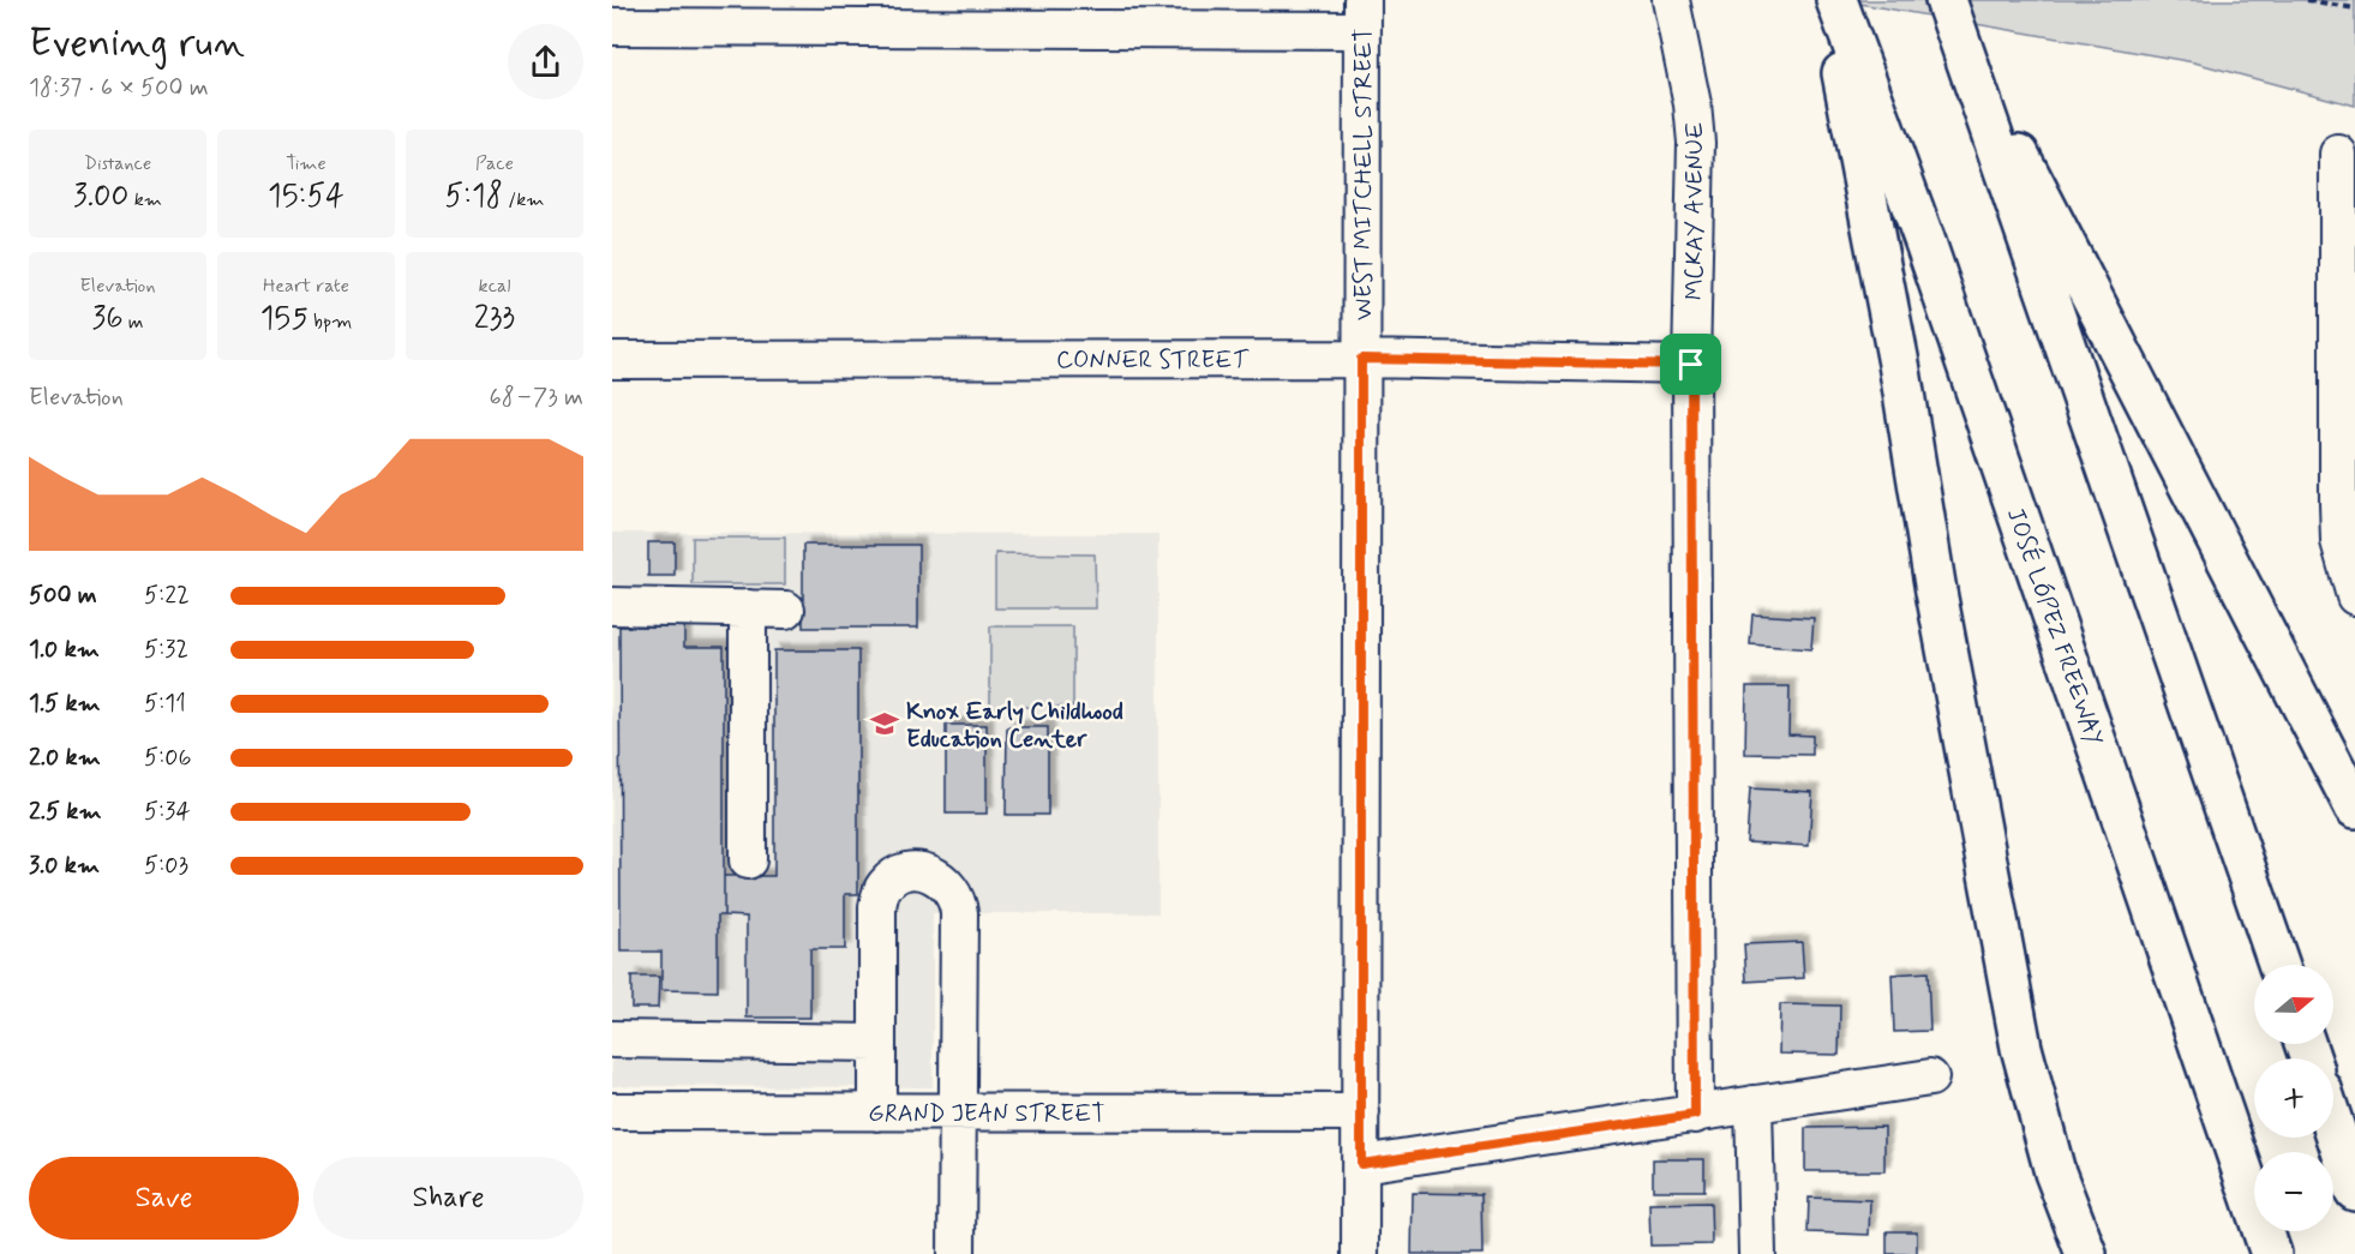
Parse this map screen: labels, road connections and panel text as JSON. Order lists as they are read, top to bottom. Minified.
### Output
{"streets":{"highway":["JOSÉ LÓPEZ FREEWAY"],"street":["WEST MITCHELL STREET","MCKAY AVENUE","CONNER STREET","GRAND JEAN STREET"]},"crossings":[["WEST MITCHELL STREET","CONNER STREET"],["WEST MITCHELL STREET","GRAND JEAN STREET"],["MCKAY AVENUE","CONNER STREET"]],"places":{"school or university":["Knox Early Childhood Education Center"]},"north":"right","page":{"heading":["Evening run","18:37 · 6 × 500 m"],"stats":[["Distance","3.00 km"],["Time","15:54"],["Pace","5:18 /km"],["Elevation","36 m"],["Heart rate","155 bpm"],["kcal","233"]],"chart":["Elevation","68–73 m"],"list":[{"name":"500 m","note":"5:22"},{"name":"1.0 km","note":"5:32"},{"name":"1.5 km","note":"5:11"},{"name":"2.0 km","note":"5:06"},{"name":"2.5 km","note":"5:34"},{"name":"3.0 km","note":"5:03"}],"map_buttons":["+","−"],"buttons":["Save","Share"]}}
